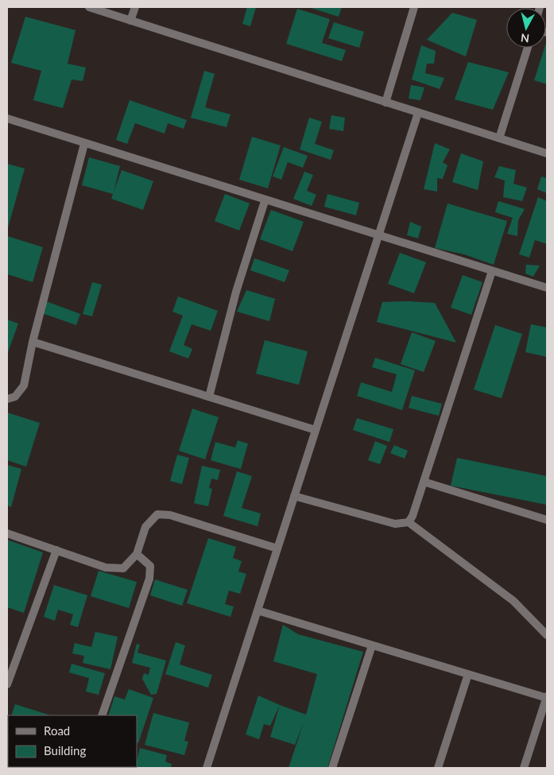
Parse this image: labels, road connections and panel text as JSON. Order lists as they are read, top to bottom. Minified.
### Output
{"legend":["Road","Building"],"north":"bottom"}
